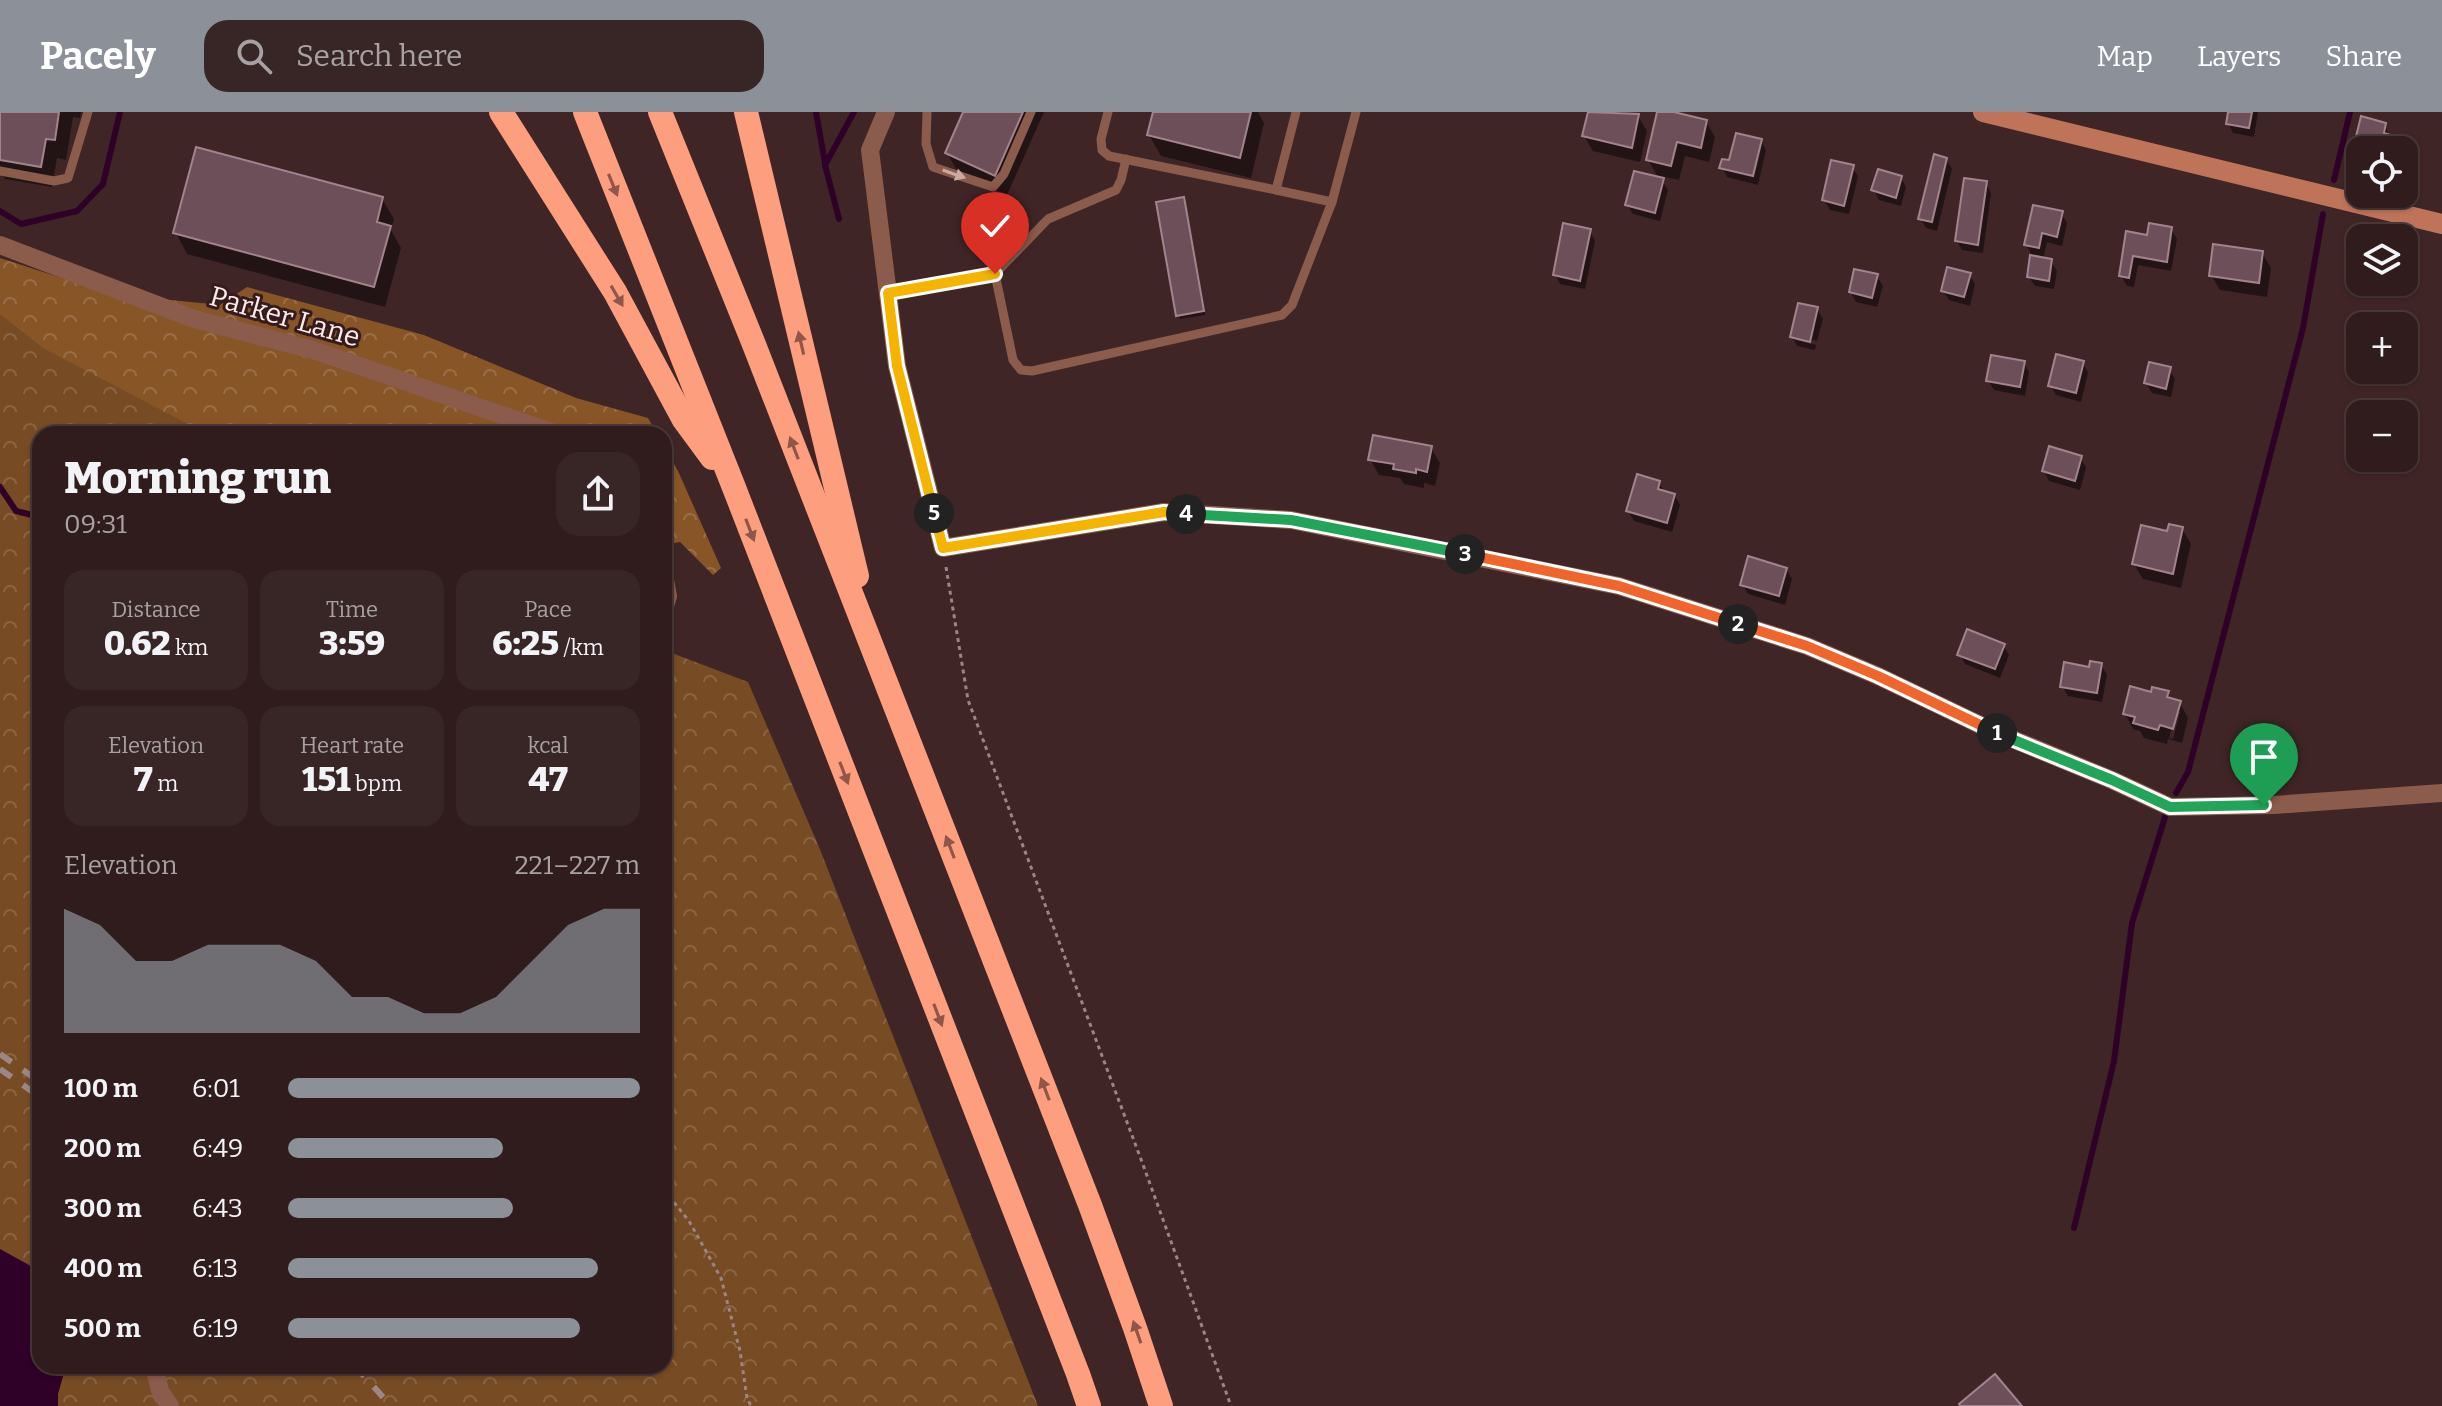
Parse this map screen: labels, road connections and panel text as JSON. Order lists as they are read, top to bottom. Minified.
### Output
{"streets":{"street":["Parker Lane"]},"page":{"header":"Pacely","search":"Search here","nav":["Map","Layers","Share"],"map_buttons":["+","−"],"heading":["Morning run","09:31"],"pins":["5","4","3","2","1"],"stats":[["Distance","0.62 km"],["Time","3:59"],["Pace","6:25 /km"],["Elevation","7 m"],["Heart rate","151 bpm"],["kcal","47"]],"chart":["Elevation","221–227 m"],"list":[{"name":"100 m","note":"6:01"},{"name":"200 m","note":"6:49"},{"name":"300 m","note":"6:43"},{"name":"400 m","note":"6:13"},{"name":"500 m","note":"6:19"}]}}
